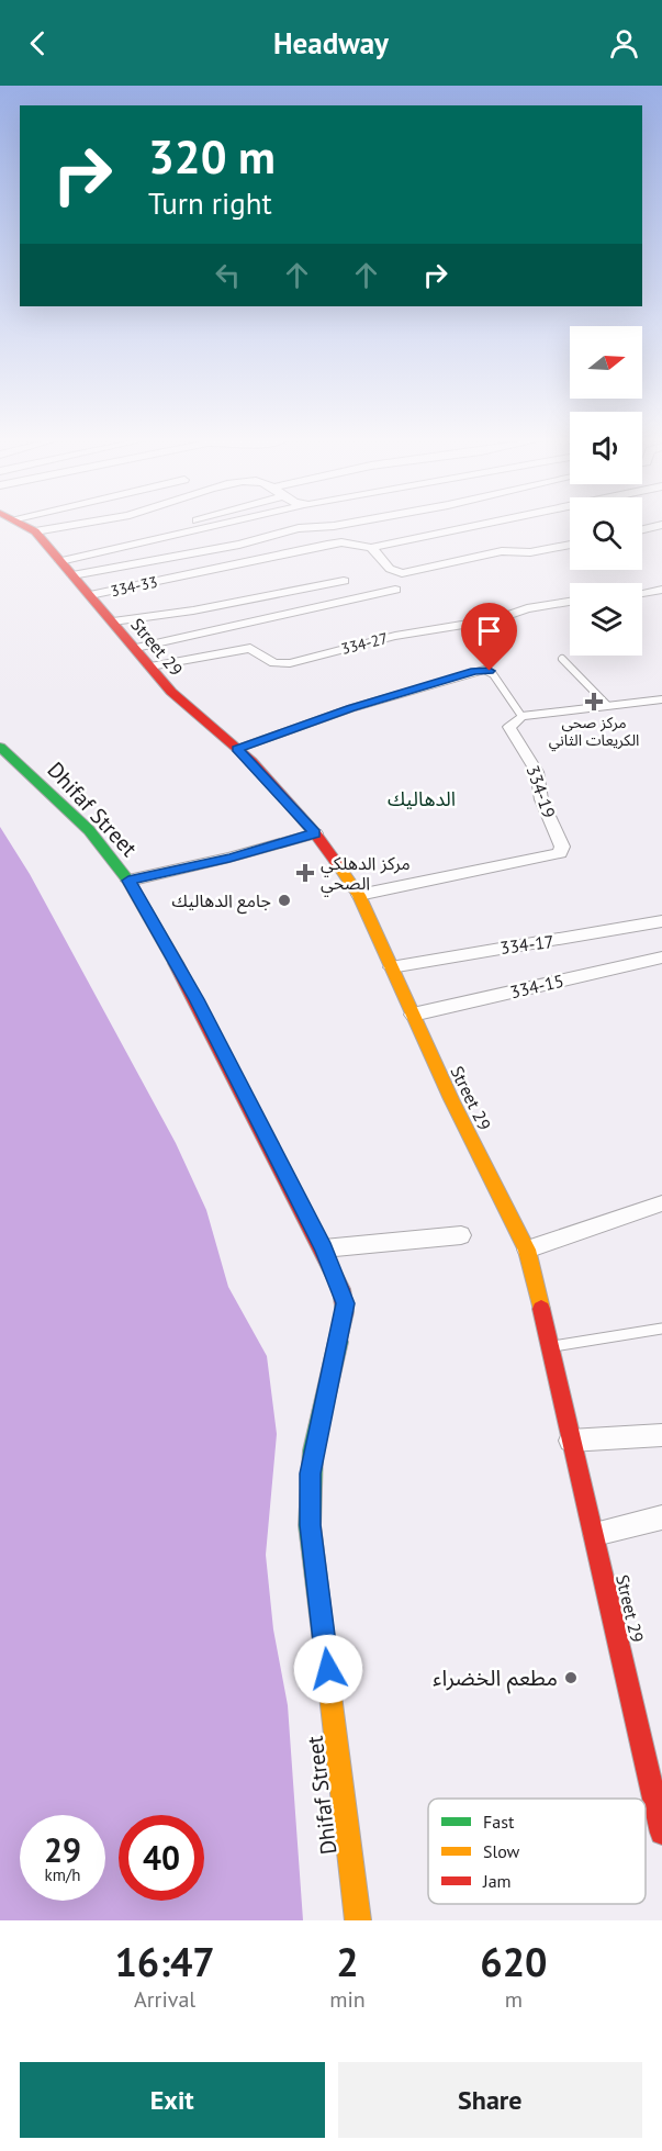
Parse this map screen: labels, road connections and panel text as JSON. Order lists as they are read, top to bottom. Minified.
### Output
{"streets":{"street":["334-33","334-27","Street 29","334-19","Dhifaf Street","334-17","334-15"]},"crossings":[["334-33","Street 29"],["334-27","Street 29"],["Street 29","334-19"],["Street 29","334-17"],["Street 29","334-15"]],"districts":["الدهاليك"],"places":{"health":["مركز صحي الكريعات الثاني","مركز الدهلكي الصحي"],"other":["جامع الدهاليك","مطعم الخضراء"]},"legend":["Fast","Slow","Jam"],"north":"right","page":{"header":"Headway","turn":["320 m","Turn right"],"speed":"29 km/h","limit":"40","eta":["16:47","Arrival","2","min","620","m"],"buttons":["Exit","Share"]}}
